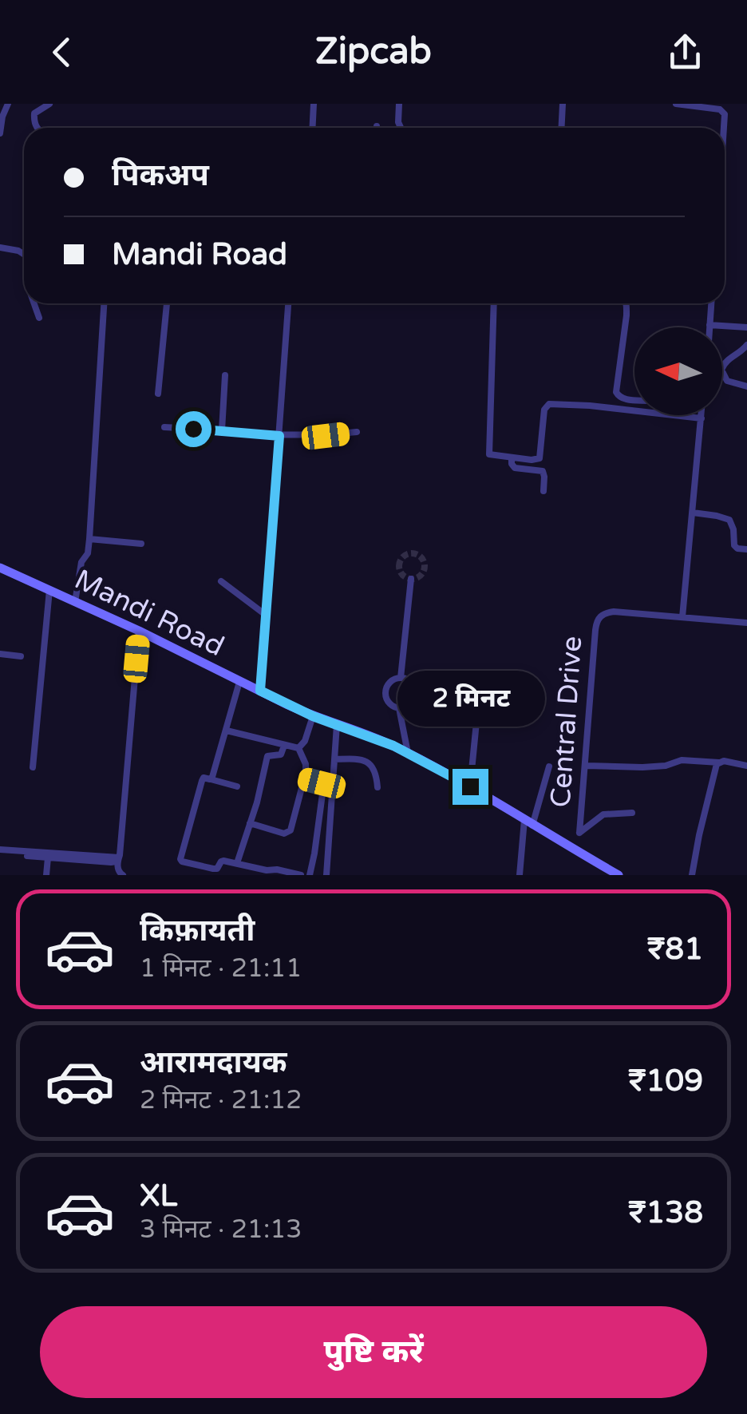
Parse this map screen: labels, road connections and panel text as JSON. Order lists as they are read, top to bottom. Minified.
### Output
{"streets":{"street":["Mandi Road","Central Drive"]},"north":"left","page":{"header":"Zipcab","banner":["पिकअप","Mandi Road"],"bubble":"2 मिनट","list":[{"name":"किफ़ायती","note":"1 मिनट · 21:11","value":"₹81"},{"name":"आरामदायक","note":"2 मिनट · 21:12","value":"₹109"},{"name":"XL","note":"3 मिनट · 21:13","value":"₹138"}],"buttons":"पुष्टि करें"}}
